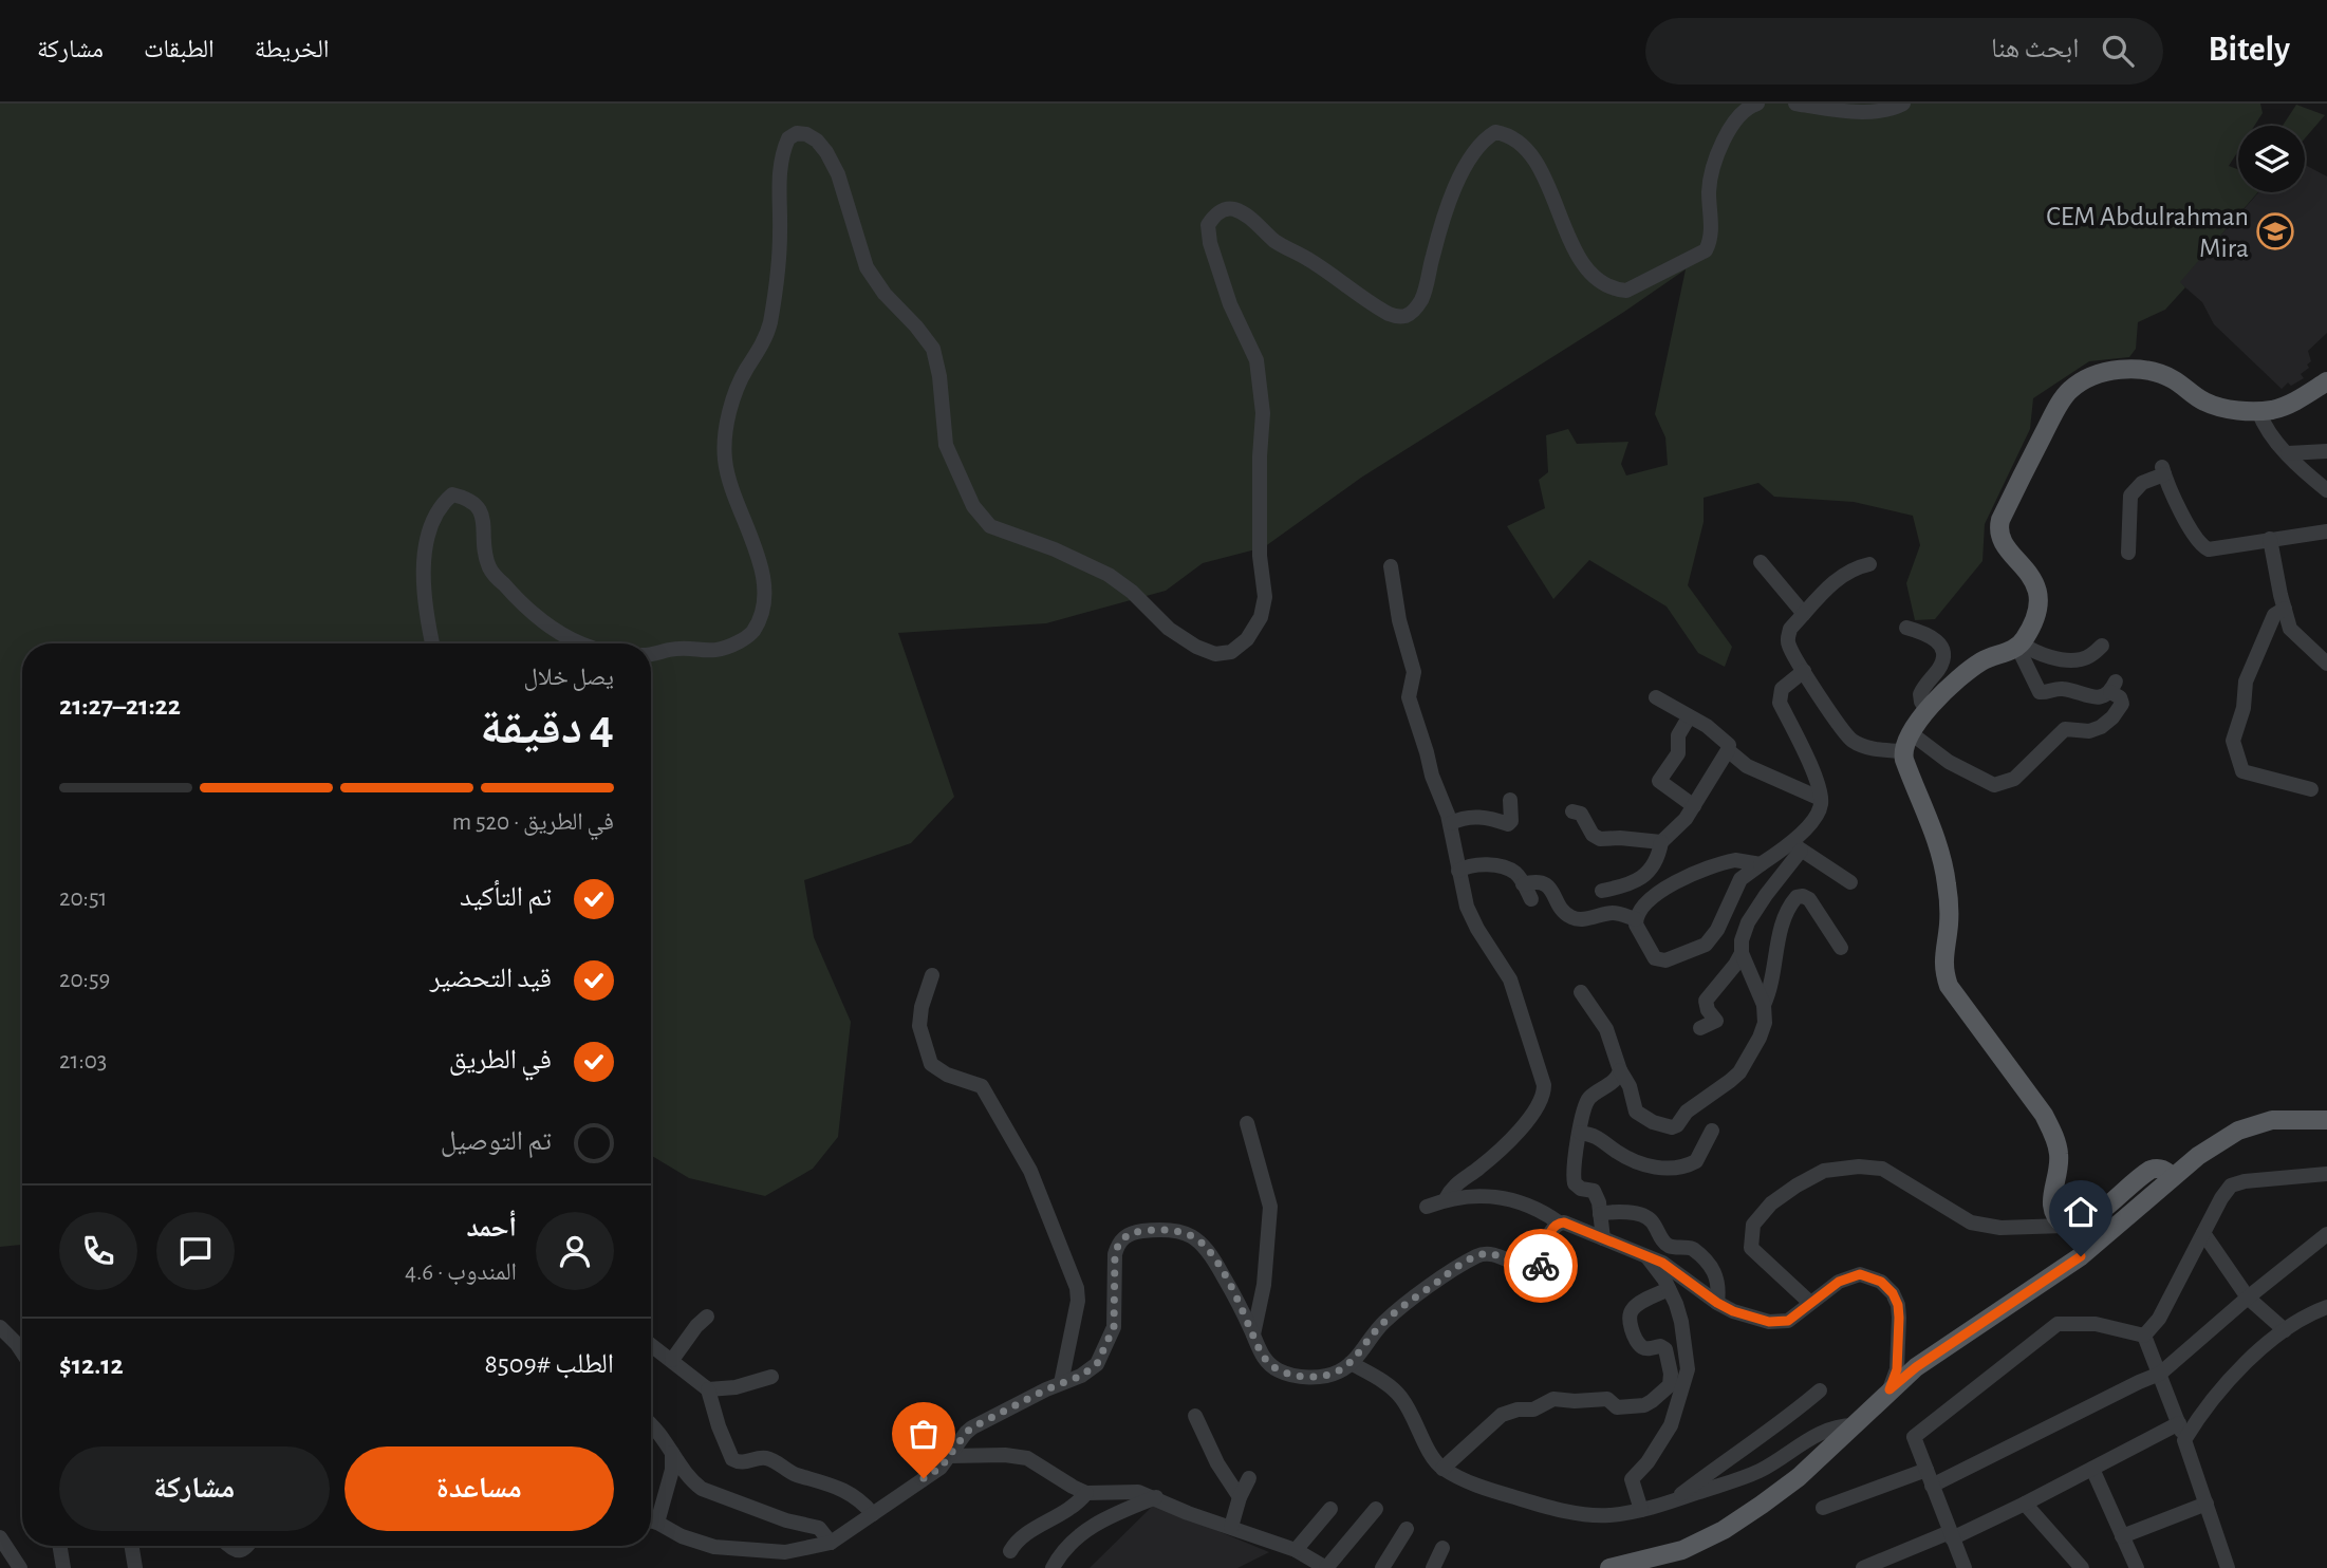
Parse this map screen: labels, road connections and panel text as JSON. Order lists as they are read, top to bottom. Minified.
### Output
{"places":{"school or university":["CEM Abdulrahman Mira"]},"page":{"header":"Bitely","search":"ابحث هنا","nav":["الخريطة","الطبقات","مشاركة"],"heading":["4 دقيقة","يصل خلال","21:22–21:27"],"panel":["أحمد","المندوب · 4.6","الطلب #8509","$12.12"],"bar":"في الطريق · 520 m","list":[["تم التأكيد","20:51"],["قيد التحضير","20:59"],["في الطريق","21:03"],"تم التوصيل"],"buttons":["مساعدة","مشاركة"]}}
